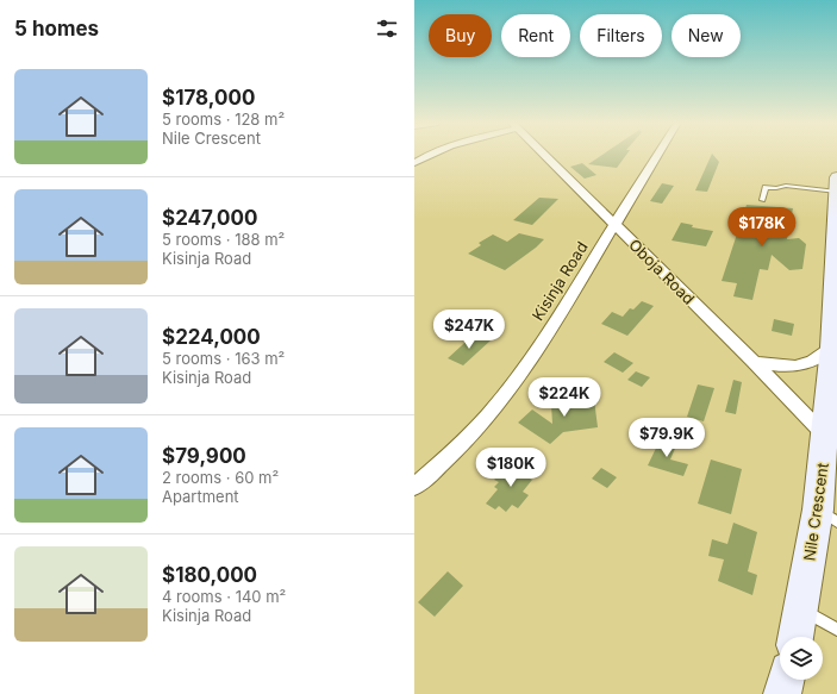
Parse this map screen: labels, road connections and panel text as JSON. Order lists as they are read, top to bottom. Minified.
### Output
{"streets":{"street":["Oboja Road","Kisinja Road","Nile Crescent"]},"crossings":[["Oboja Road","Kisinja Road"],["Oboja Road","Nile Crescent"]],"page":{"heading":"5 homes","chip":["Buy","Rent","Filters","New"],"list":[{"name":"$178,000","note":"5 rooms · 128 m² · Nile Crescent"},{"name":"$247,000","note":"5 rooms · 188 m² · Kisinja Road"},{"name":"$224,000","note":"5 rooms · 163 m² · Kisinja Road"},{"name":"$79,900","note":"2 rooms · 60 m² · Apartment"},{"name":"$180,000","note":"4 rooms · 140 m² · Kisinja Road"}],"price":["$178K","$247K","$224K","$79.9K","$180K"]}}
